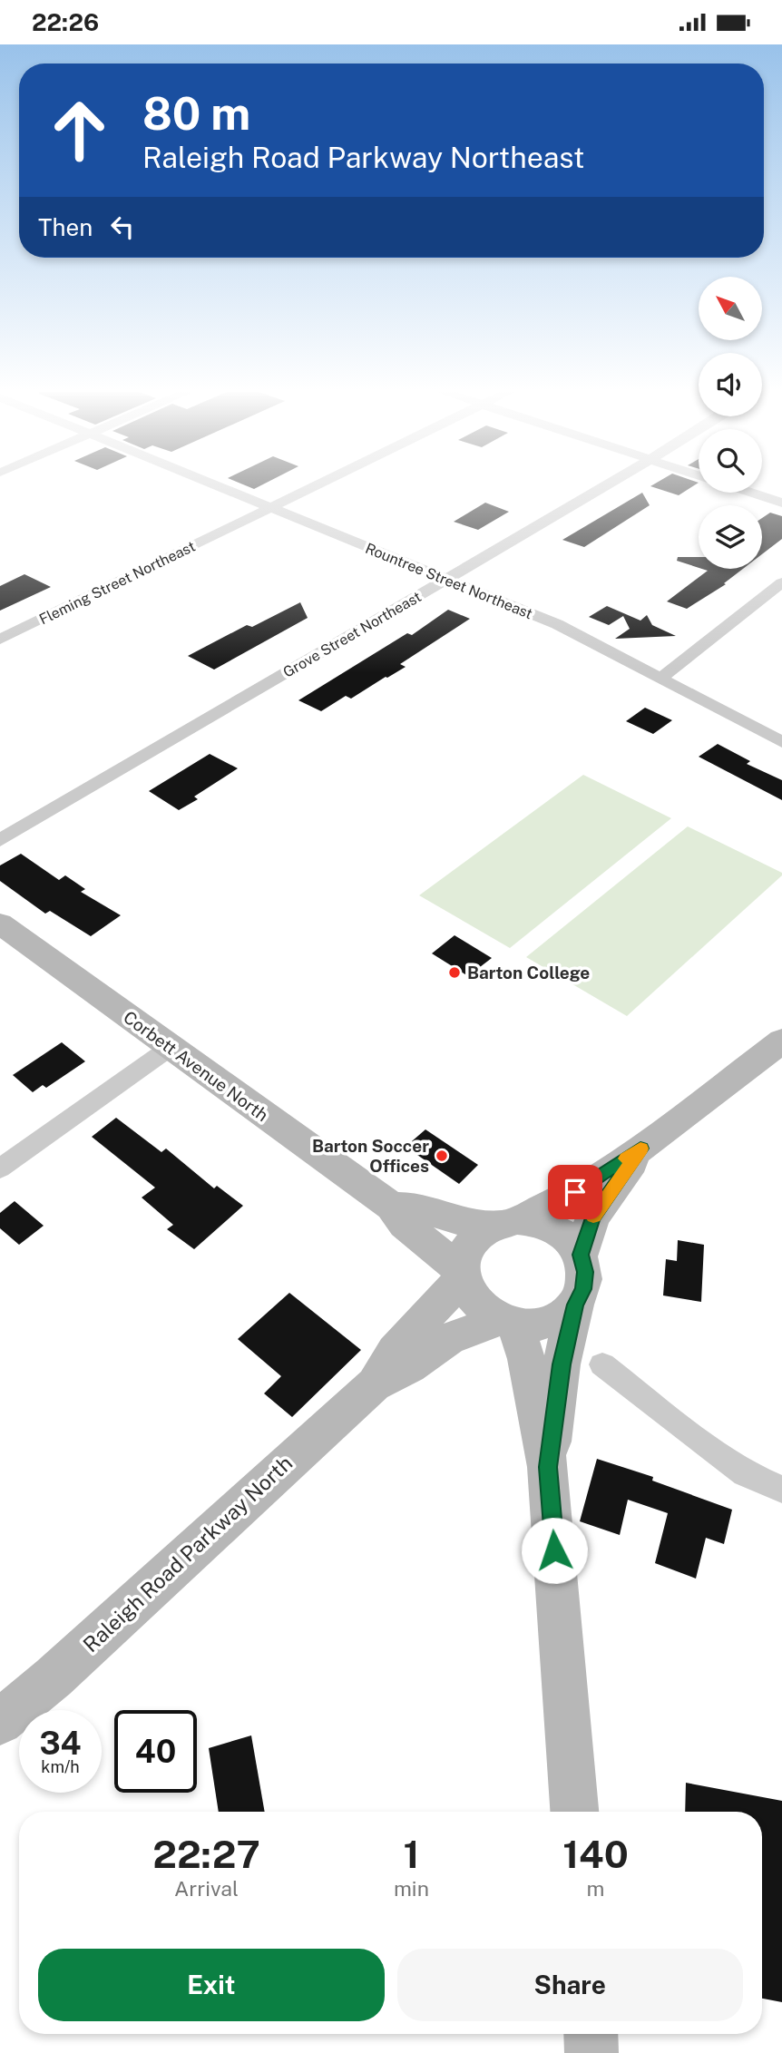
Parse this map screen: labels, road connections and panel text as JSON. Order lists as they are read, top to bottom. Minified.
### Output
{"streets":{"street":["Rountree Street Northeast","Fleming Street Northeast","Grove Street Northeast","Corbett Avenue North","Raleigh Road Parkway North"]},"crossings":[["Rountree Street Northeast","Fleming Street Northeast"],["Rountree Street Northeast","Grove Street Northeast"],["Corbett Avenue North","Raleigh Road Parkway North"]],"places":["Barton College","Barton Soccer Offices"],"north":"top left","page":{"status":"22:26","turn":["80 m","Raleigh Road Parkway Northeast"],"then":"Then","speed":"34 km/h","limit":"40","eta":["22:27","Arrival","1","min","140","m"],"buttons":["Exit","Share"]}}
